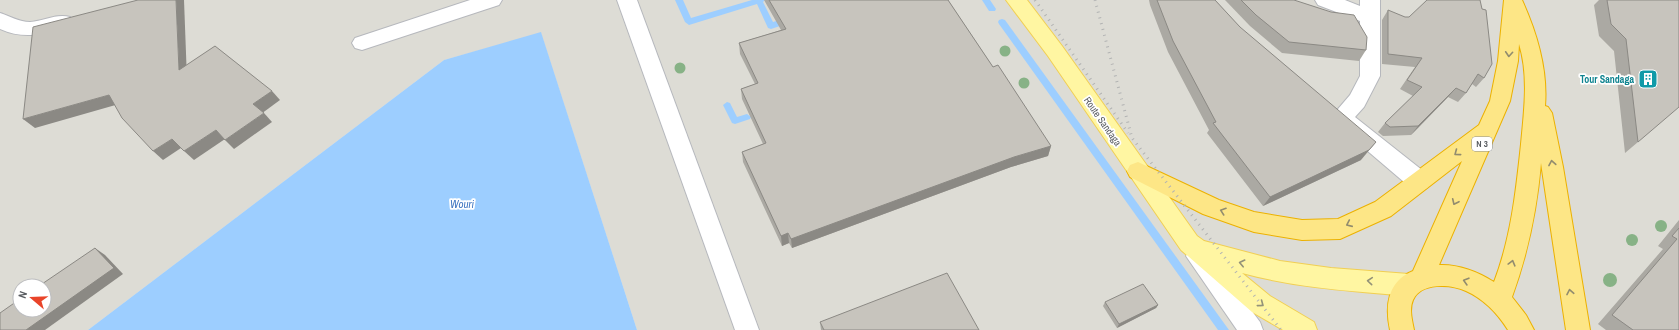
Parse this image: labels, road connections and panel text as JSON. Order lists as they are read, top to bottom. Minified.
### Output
{"streets":{"highway":["N 3"],"main road":["Route Sandaga"]},"water":["Wouri"],"places":{"building":["Tour Sandaga"]},"north":"left"}
